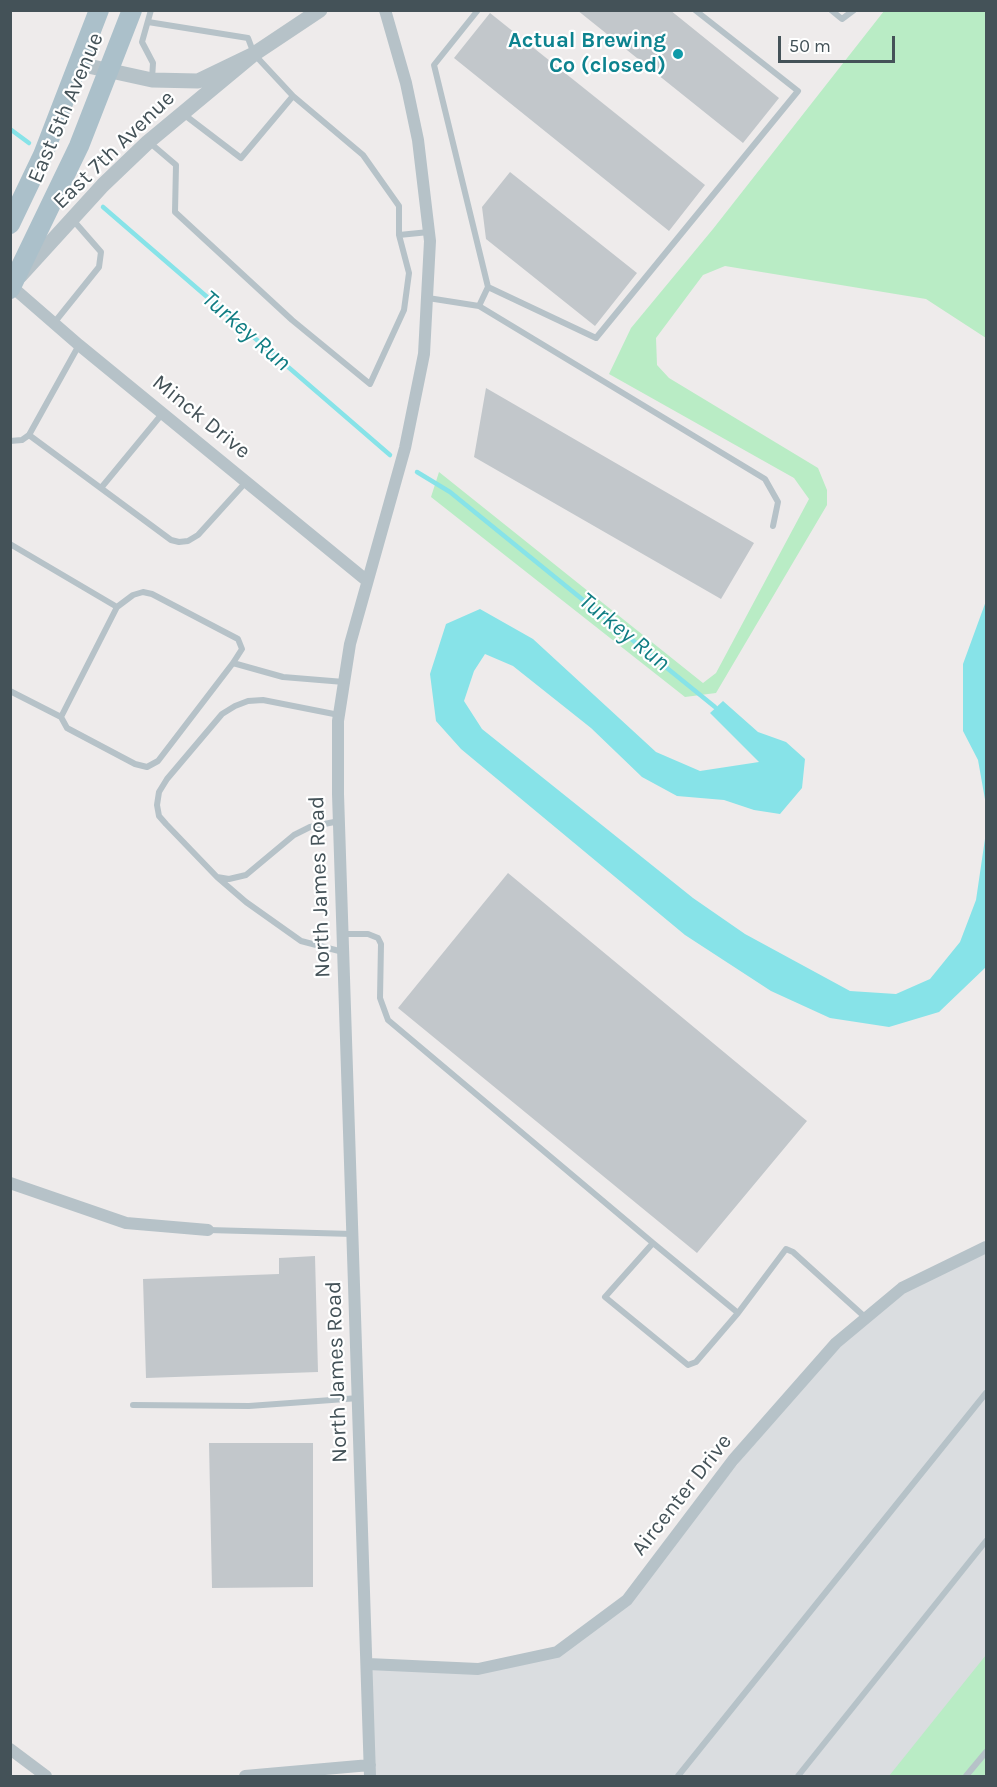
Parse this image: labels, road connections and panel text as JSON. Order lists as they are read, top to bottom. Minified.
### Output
{"streets":{"main road":["East 5th Avenue"],"street":["East 7th Avenue","Minck Drive","North James Road","Aircenter Drive"]},"crossings":[["East 5th Avenue","East 7th Avenue"],["East 5th Avenue","Minck Drive"],["East 7th Avenue","Minck Drive"],["Minck Drive","North James Road"],["North James Road","Aircenter Drive"]],"water":["Turkey Run"],"places":["Actual Brewing Co (closed)"],"scale_bar":"50 m"}
